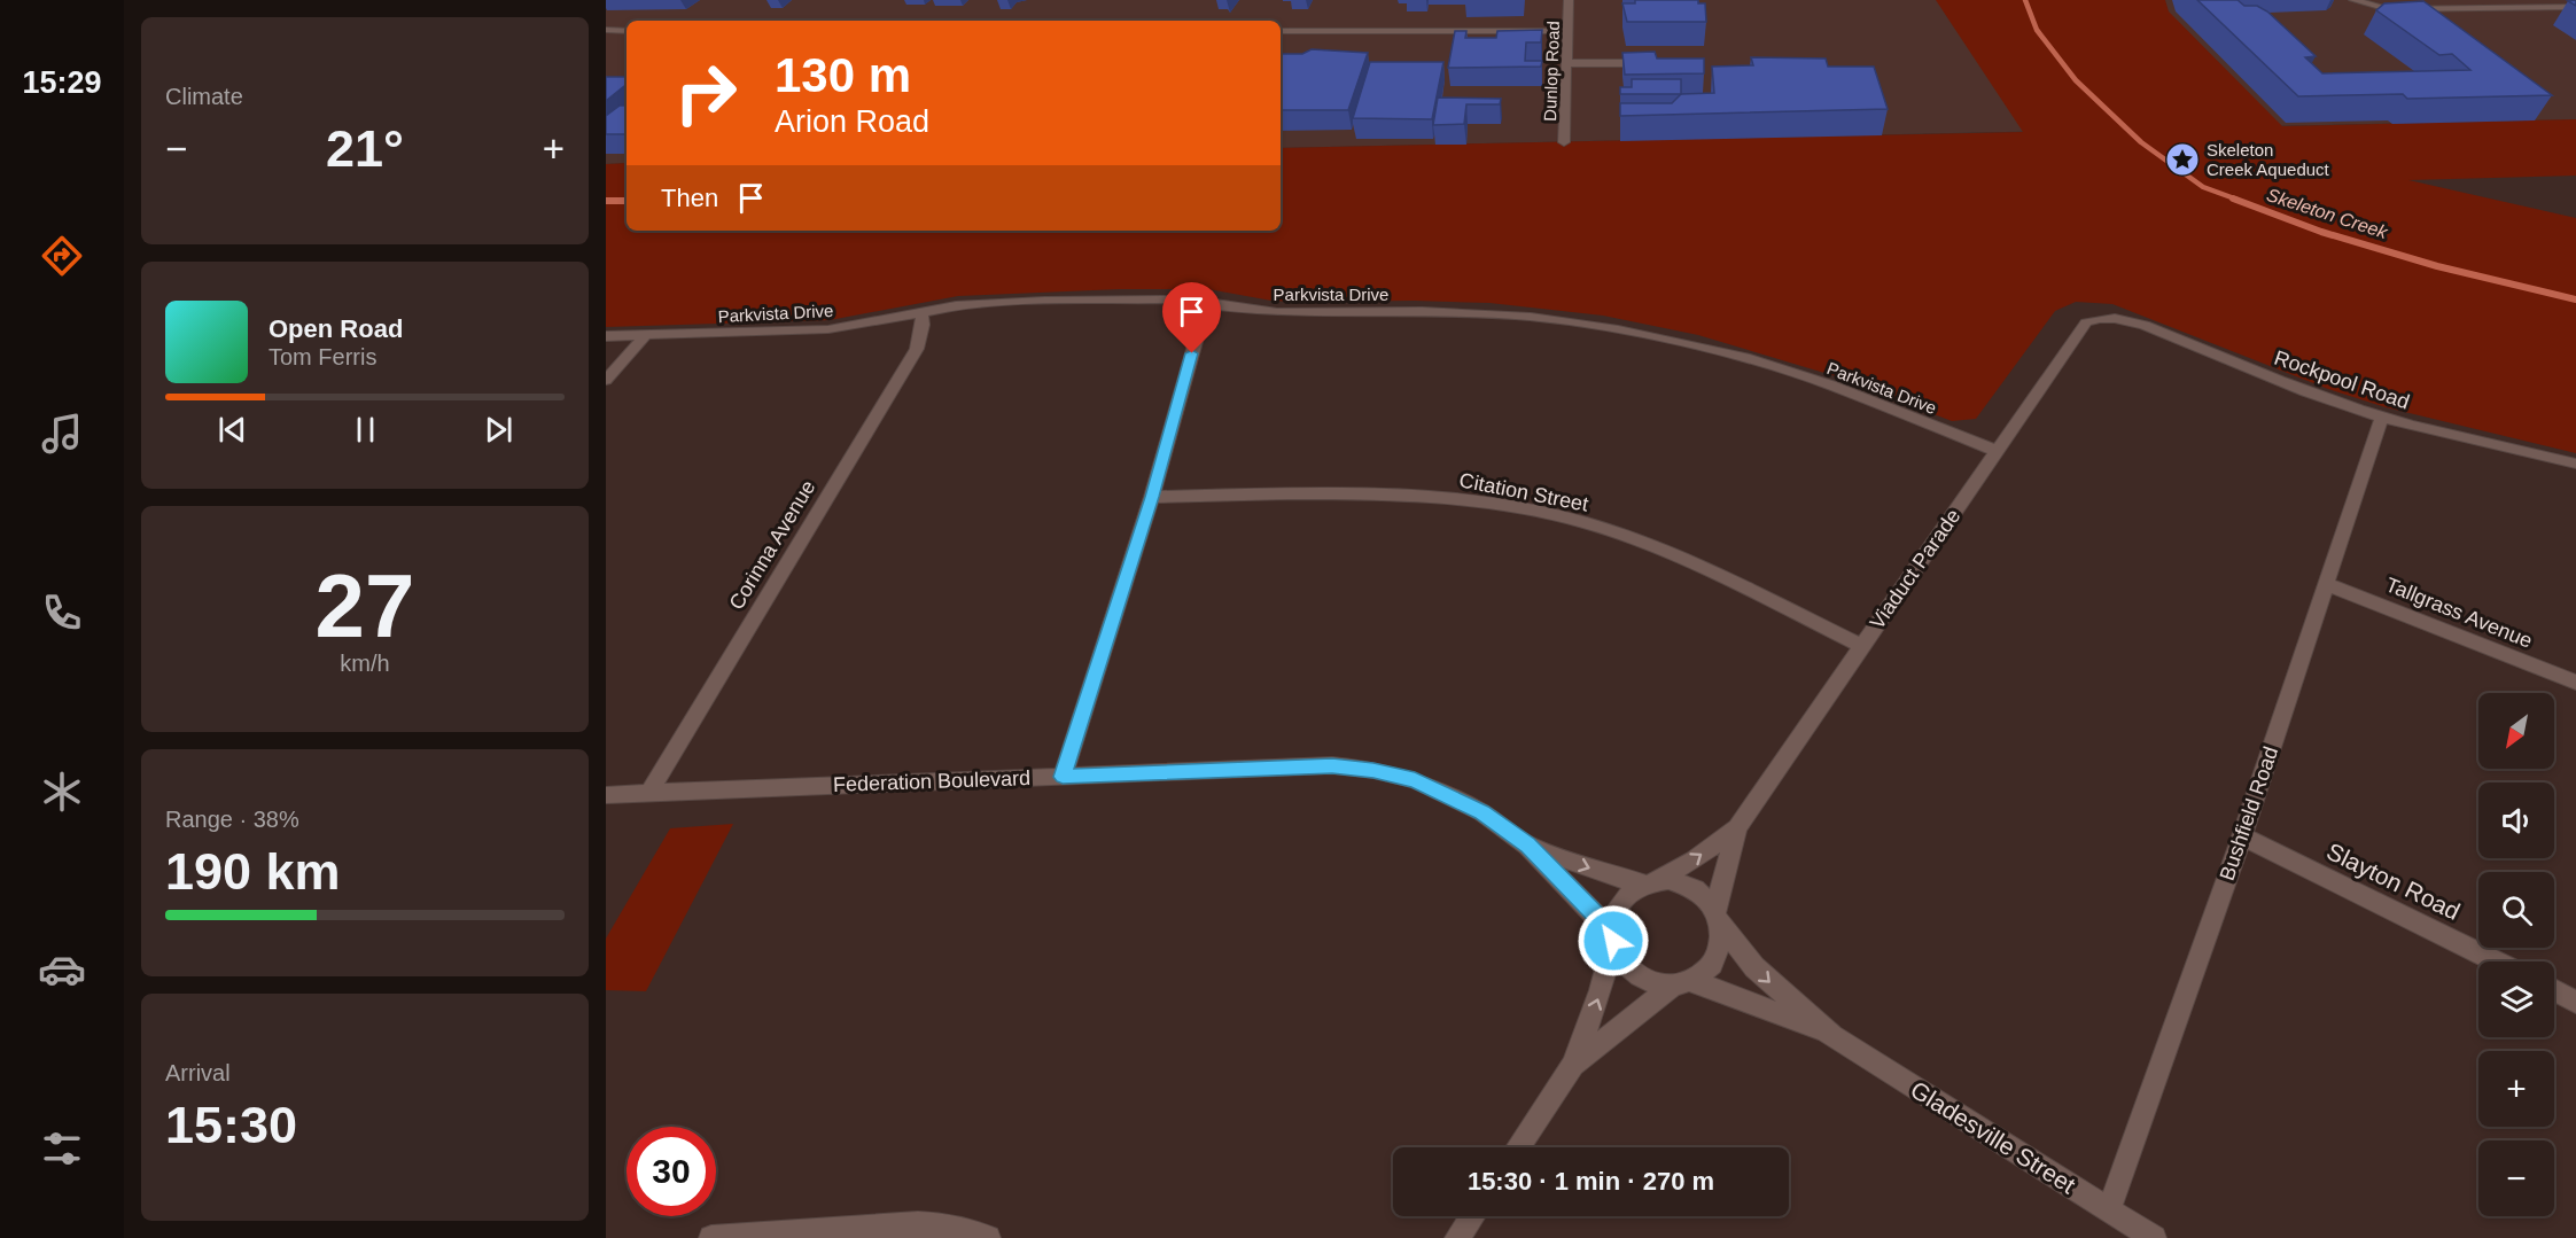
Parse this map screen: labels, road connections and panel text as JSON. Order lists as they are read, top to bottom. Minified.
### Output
{"streets":{"street":["Dunlop Road","Parkvista Drive","Rockpool Road","Citation Street","Corinna Avenue","Viaduct Parade","Tallgrass Avenue","Federation Boulevard","Bushfield Road","Slayton Road","Gladesville Street"]},"crossings":[["Parkvista Drive","Corinna Avenue"],["Parkvista Drive","Viaduct Parade"],["Rockpool Road","Viaduct Parade"],["Rockpool Road","Bushfield Road"],["Citation Street","Viaduct Parade"],["Corinna Avenue","Federation Boulevard"],["Viaduct Parade","Federation Boulevard"],["Viaduct Parade","Gladesville Street"],["Tallgrass Avenue","Bushfield Road"],["Federation Boulevard","Gladesville Street"],["Bushfield Road","Slayton Road"],["Bushfield Road","Gladesville Street"]],"water":["Skeleton Creek"],"places":{"place":["Skeleton Creek Aqueduct"]},"north":"bottom left","page":{"tabs":"15:29","tile":["Climate",["27","km/h"],["Range · 38%","190 km"],["Arrival","15:30"]],"turn":["130 m","Arion Road"],"heat":["−","21°","+"],"then":"Then","song":["Open Road","Tom Ferris"],"map_buttons":["+","−"],"limit":"30","trip":"15:30 · 1 min · 270 m"}}
